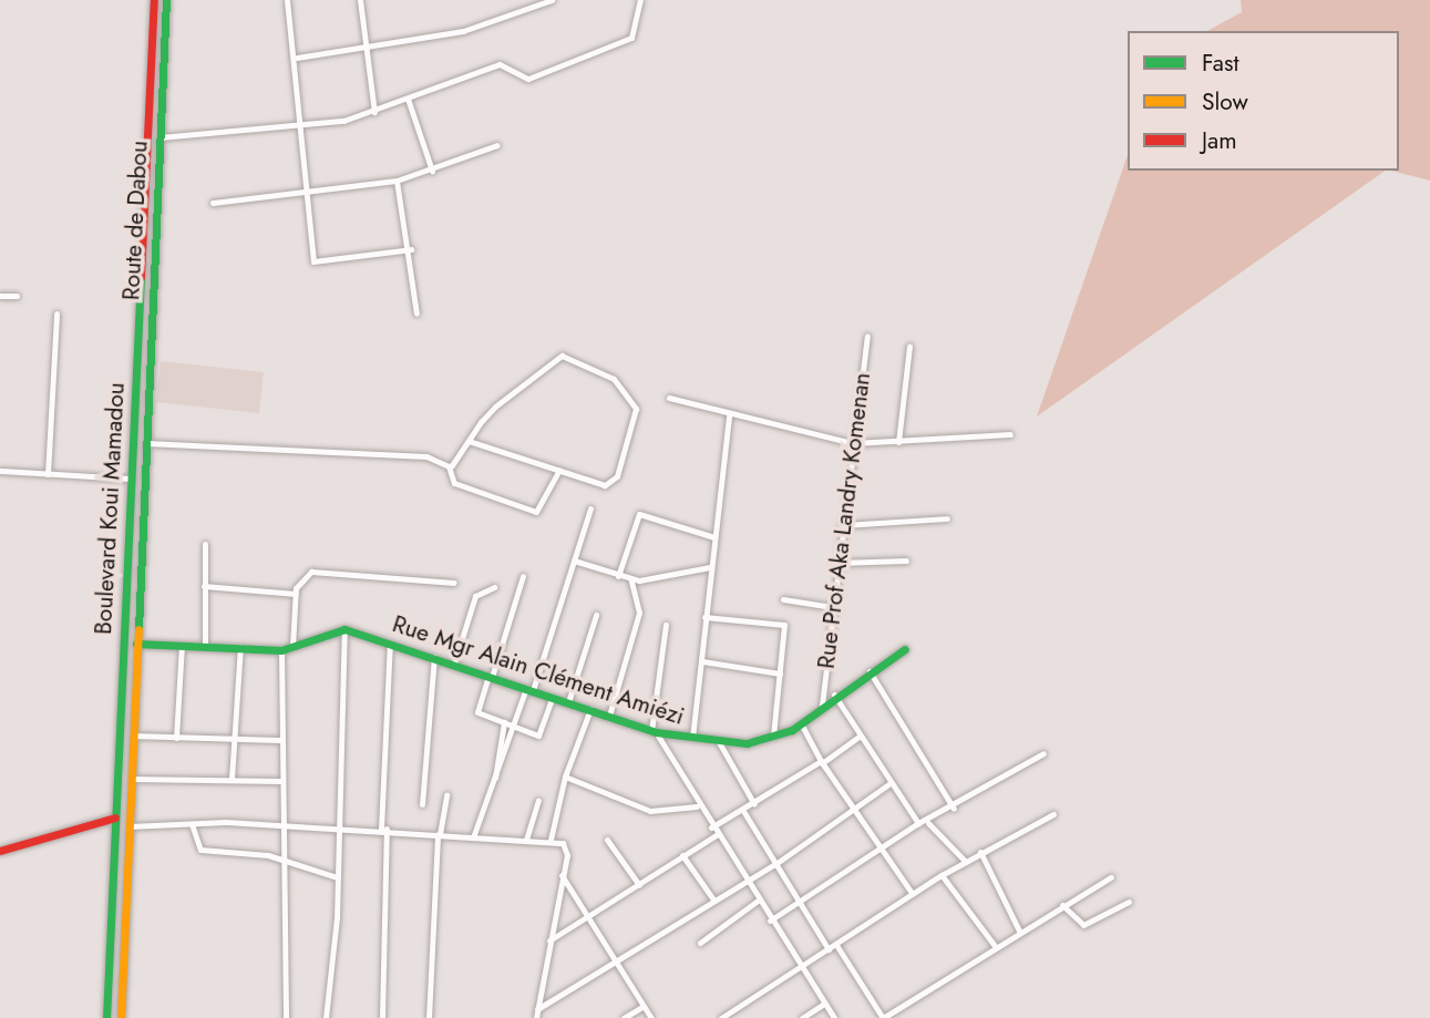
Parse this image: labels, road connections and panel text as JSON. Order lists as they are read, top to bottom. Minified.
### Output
{"streets":{"main road":["Route de Dabou","Boulevard Koui Mamadou","Rue Mgr Alain Clément Amiézi"],"street":["Rue Prof Aka Landry Komenan"]},"crossings":[["Route de Dabou","Boulevard Koui Mamadou"],["Rue Prof Aka Landry Komenan","Rue Mgr Alain Clément Amiézi"]],"legend":["Fast","Slow","Jam"]}
